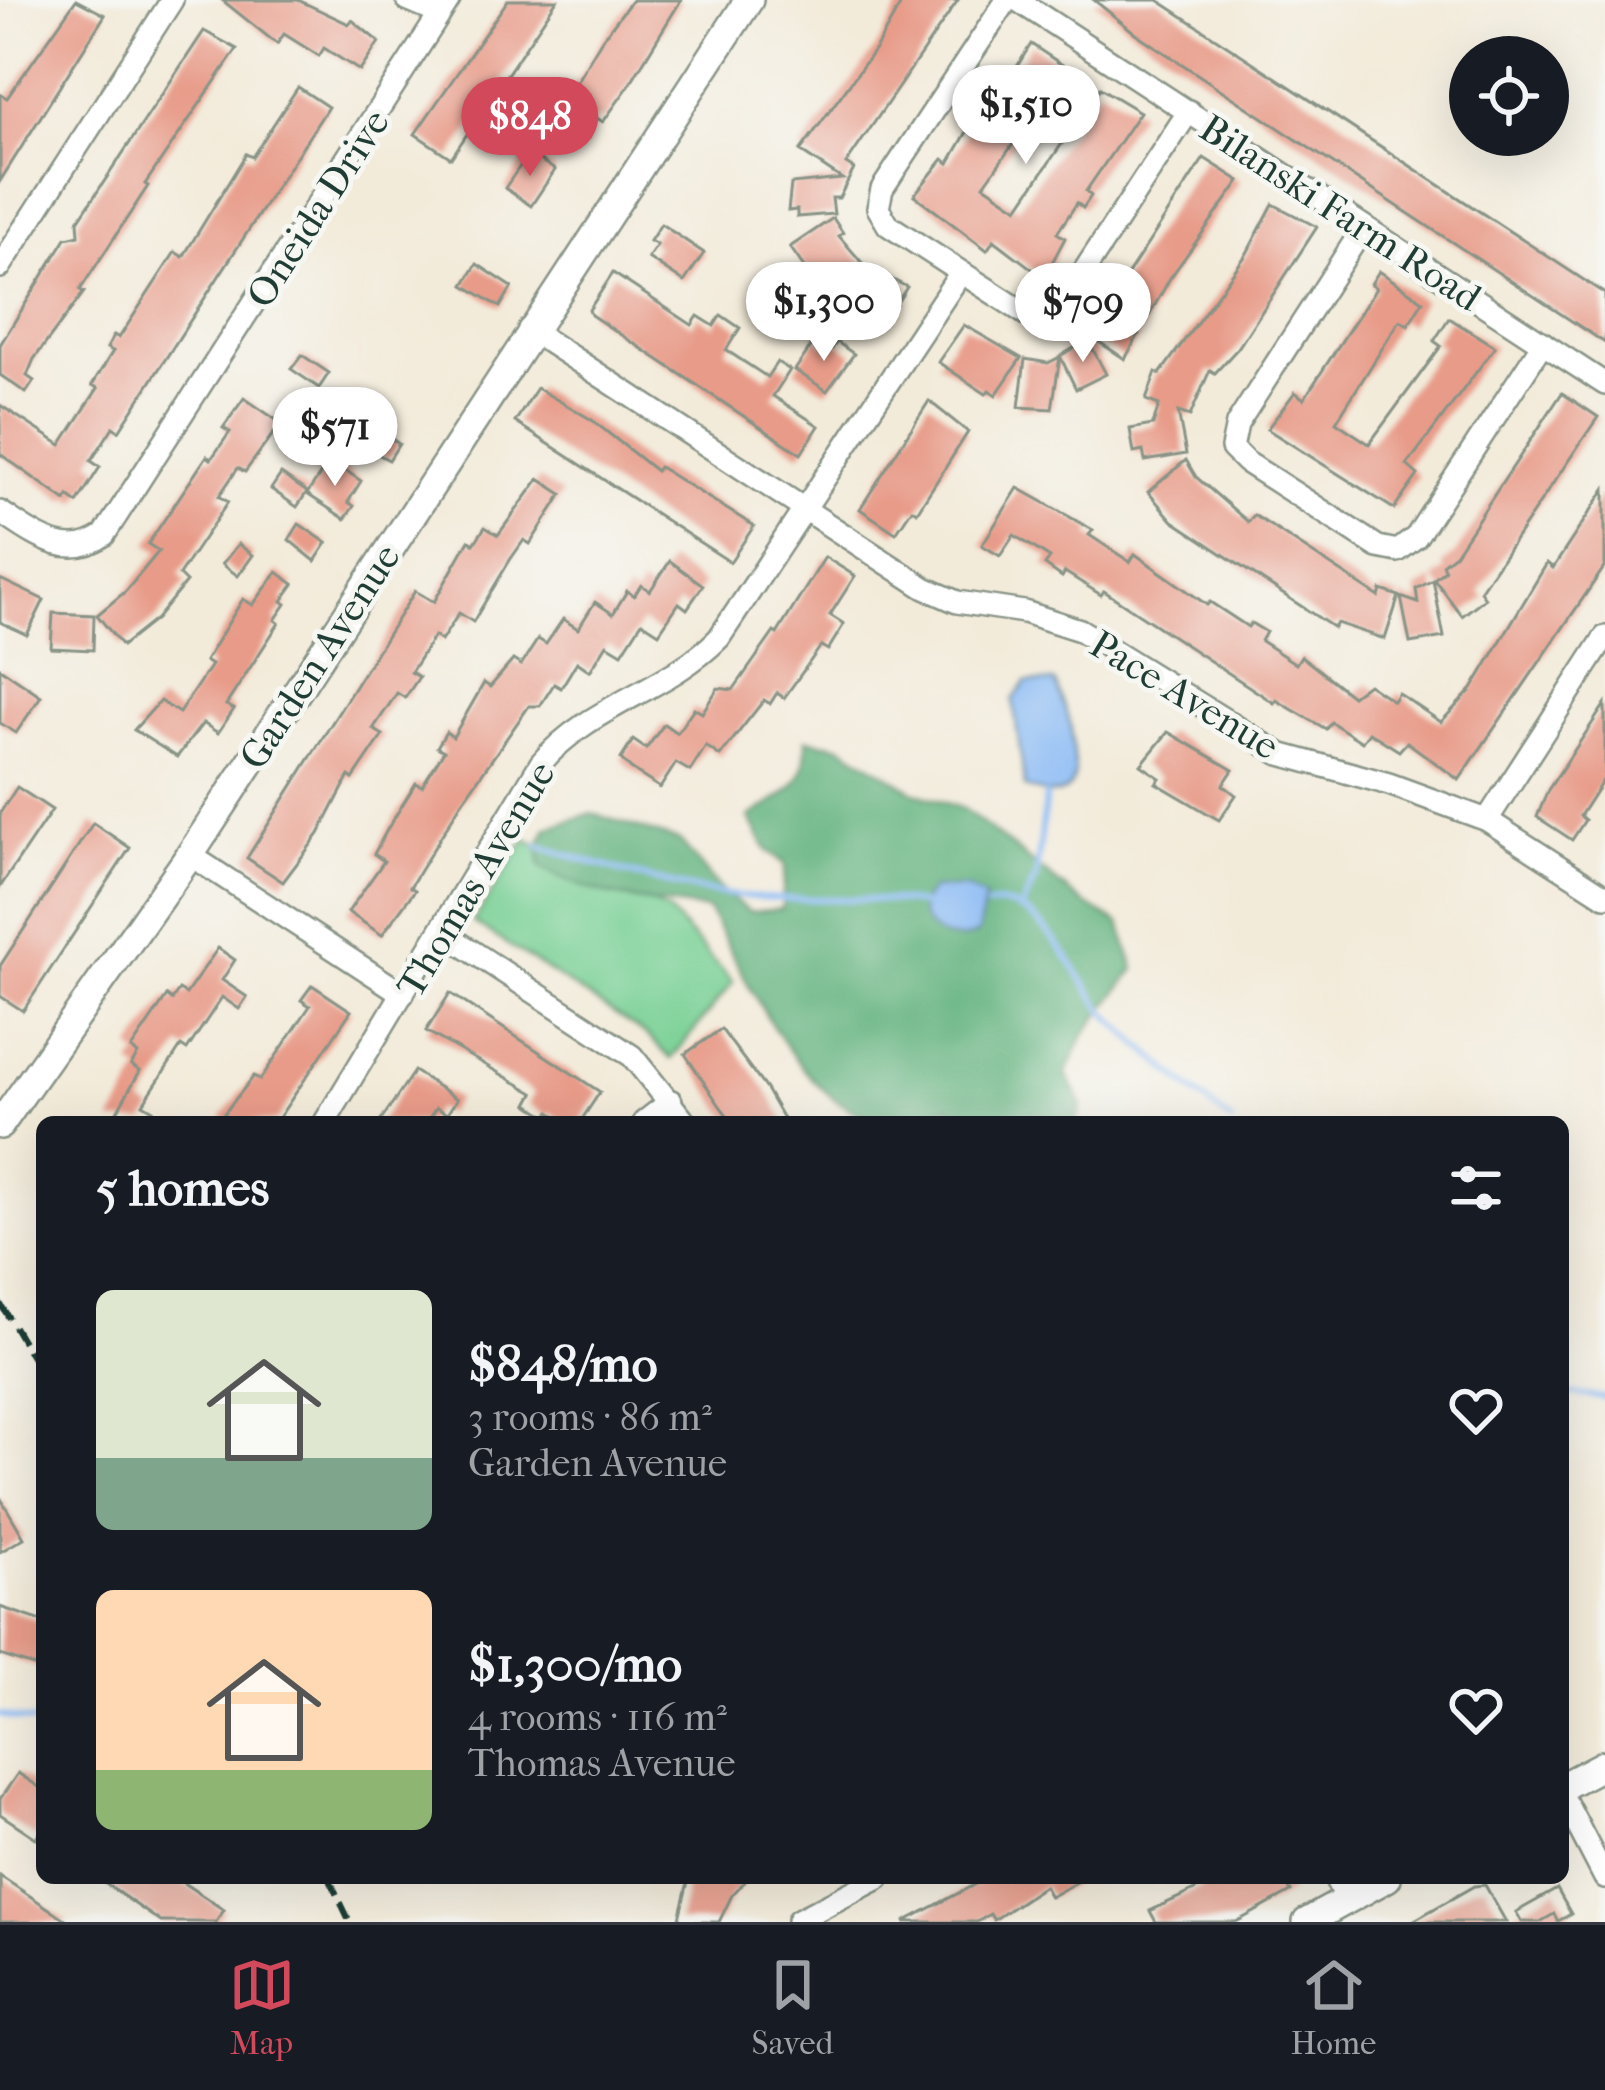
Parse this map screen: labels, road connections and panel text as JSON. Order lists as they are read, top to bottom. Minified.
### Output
{"streets":{"street":["Oneida Drive","Bilanski Farm Road","Garden Avenue","Pace Avenue","Thomas Avenue"]},"crossings":[["Garden Avenue","Pace Avenue"],["Pace Avenue","Thomas Avenue"]],"page":{"price":["$1,510","$848","$1,300","$709","$571"],"heading":"5 homes","list":[{"name":"$848/mo","note":"3 rooms · 86 m² · Garden Avenue"},{"name":"$1,300/mo","note":"4 rooms · 116 m² · Thomas Avenue"}],"tabs":["Map","Saved","Home"]}}
